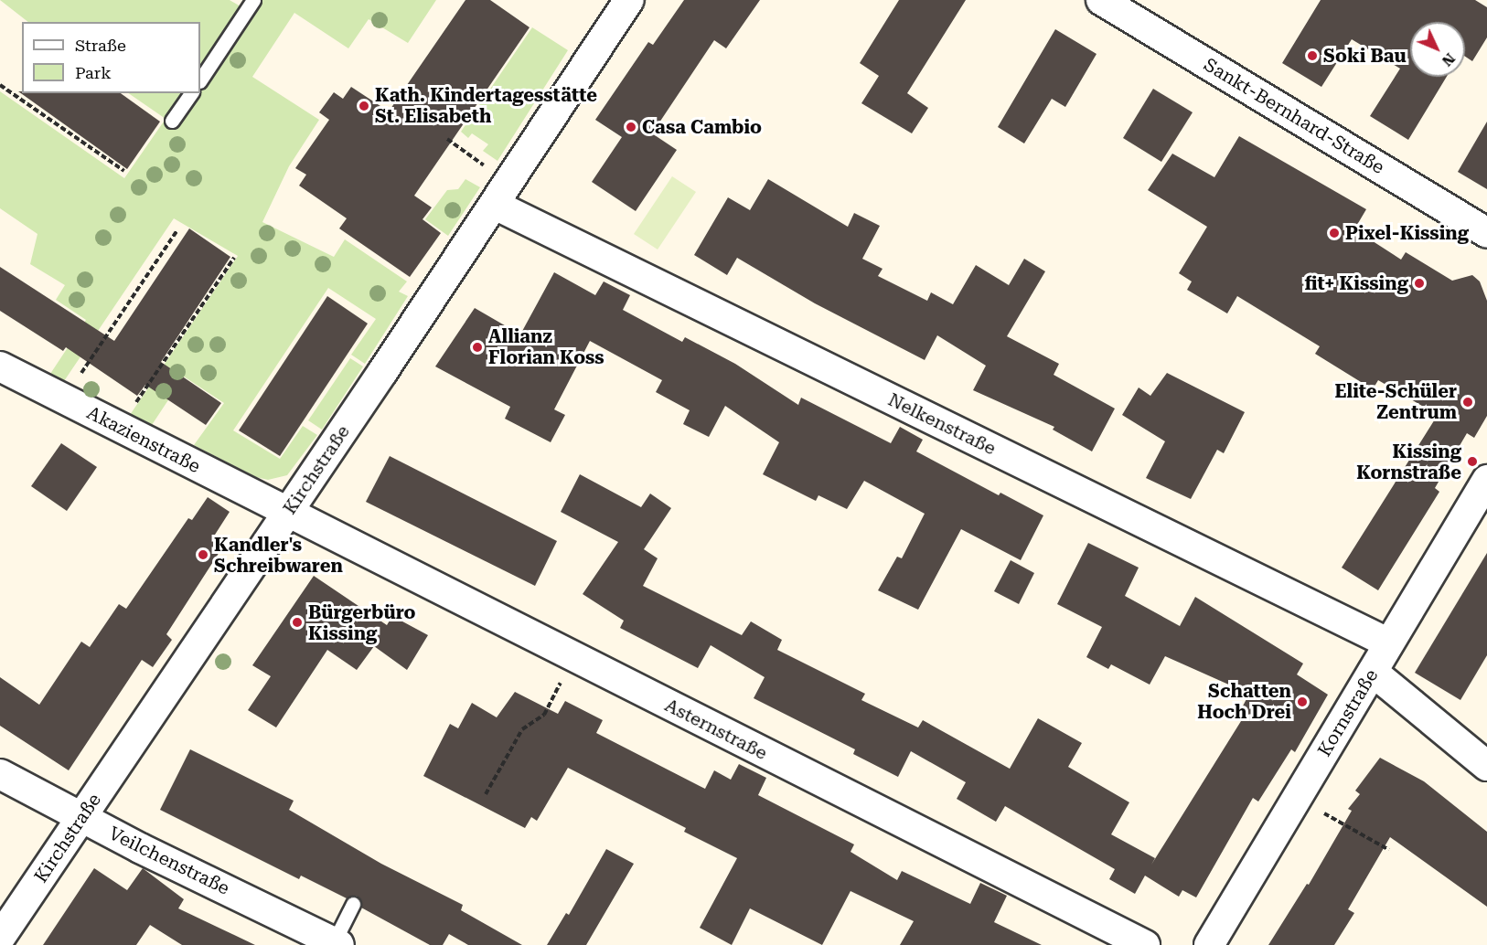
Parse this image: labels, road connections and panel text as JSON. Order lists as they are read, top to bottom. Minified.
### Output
{"streets":{"street":["Sankt-Bernhard-Straße","Nelkenstraße","Akazienstraße","Kirchstraße","Kornstraße","Asternstraße","Veilchenstraße"]},"crossings":[["Nelkenstraße","Kirchstraße"],["Nelkenstraße","Kornstraße"],["Akazienstraße","Kirchstraße"],["Akazienstraße","Asternstraße"],["Kirchstraße","Asternstraße"],["Kirchstraße","Veilchenstraße"]],"places":["Soki Bau","Kath. Kindertagesstätte St. Elisabeth","Casa Cambio","Pixel-Kissing","fit+ Kissing","Allianz Florian Koss","Elite-Schüler Zentrum","Kissing Kornstraße","Kandler's Schreibwaren","Bürgerbüro Kissing","Schatten Hoch Drei"],"legend":["Straße","Park"],"north":"bottom right"}
